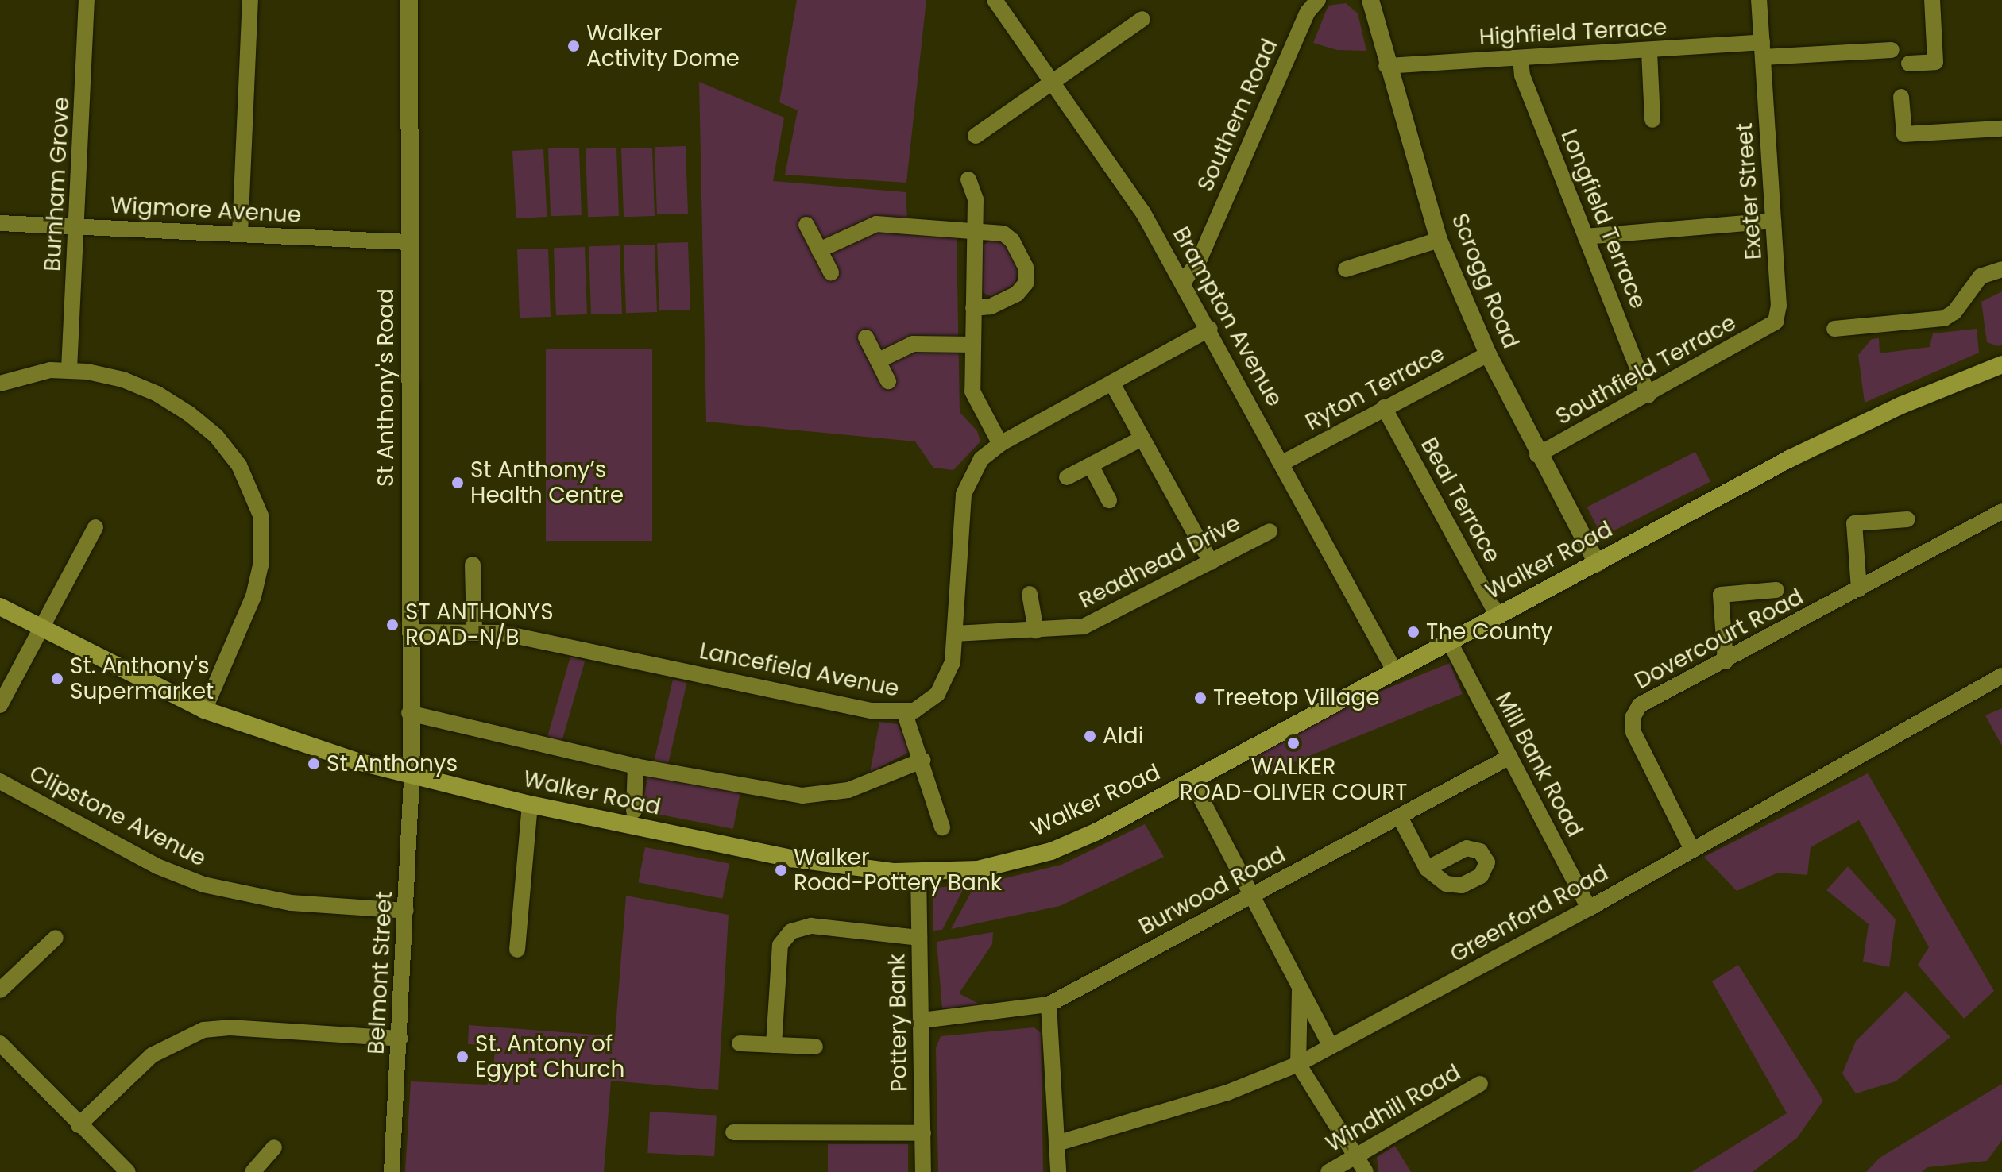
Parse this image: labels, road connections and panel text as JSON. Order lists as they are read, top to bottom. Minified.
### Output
{"streets":{"main road":["Walker Road"],"street":["Highfield Terrace","Southern Road","Burnham Grove","Exeter Street","Wigmore Avenue","Longfield Terrace","Scrogg Road","Brampton Avenue","Southfield Terrace","St Anthony's Road","Ryton Terrace","Beal Terrace","Readhead Drive","Dovercourt Road","Lancefield Avenue","Mill Bank Road","Clipstone Avenue","Burwood Road","Greenford Road","Belmont Street","Pottery Bank","Windhill Road"]},"crossings":[["Highfield Terrace","Exeter Street"],["Highfield Terrace","Longfield Terrace"],["Highfield Terrace","Scrogg Road"],["Southern Road","Brampton Avenue"],["Burnham Grove","Wigmore Avenue"],["Exeter Street","Southfield Terrace"],["Wigmore Avenue","St Anthony's Road"],["Longfield Terrace","Southfield Terrace"],["Scrogg Road","Southfield Terrace"],["Scrogg Road","Ryton Terrace"],["Scrogg Road","Walker Road"],["Brampton Avenue","Ryton Terrace"],["Brampton Avenue","Walker Road"],["Brampton Avenue","Lancefield Avenue"],["St Anthony's Road","Walker Road"],["St Anthony's Road","Lancefield Avenue"],["St Anthony's Road","Belmont Street"],["Ryton Terrace","Beal Terrace"],["Beal Terrace","Walker Road"],["Walker Road","Mill Bank Road"],["Walker Road","Belmont Street"],["Walker Road","Pottery Bank"],["Readhead Drive","Lancefield Avenue"],["Dovercourt Road","Greenford Road"],["Mill Bank Road","Burwood Road"],["Mill Bank Road","Greenford Road"],["Clipstone Avenue","Belmont Street"],["Burwood Road","Pottery Bank"]],"places":["Walker Activity Dome","St Anthony’s Health Centre","ST ANTHONYS ROAD-N/B","The County","St. Anthony's Supermarket","Treetop Village","Aldi","WALKER ROAD-OLIVER COURT","St Anthonys","Walker Road-Pottery Bank","St. Antony of Egypt Church"]}
